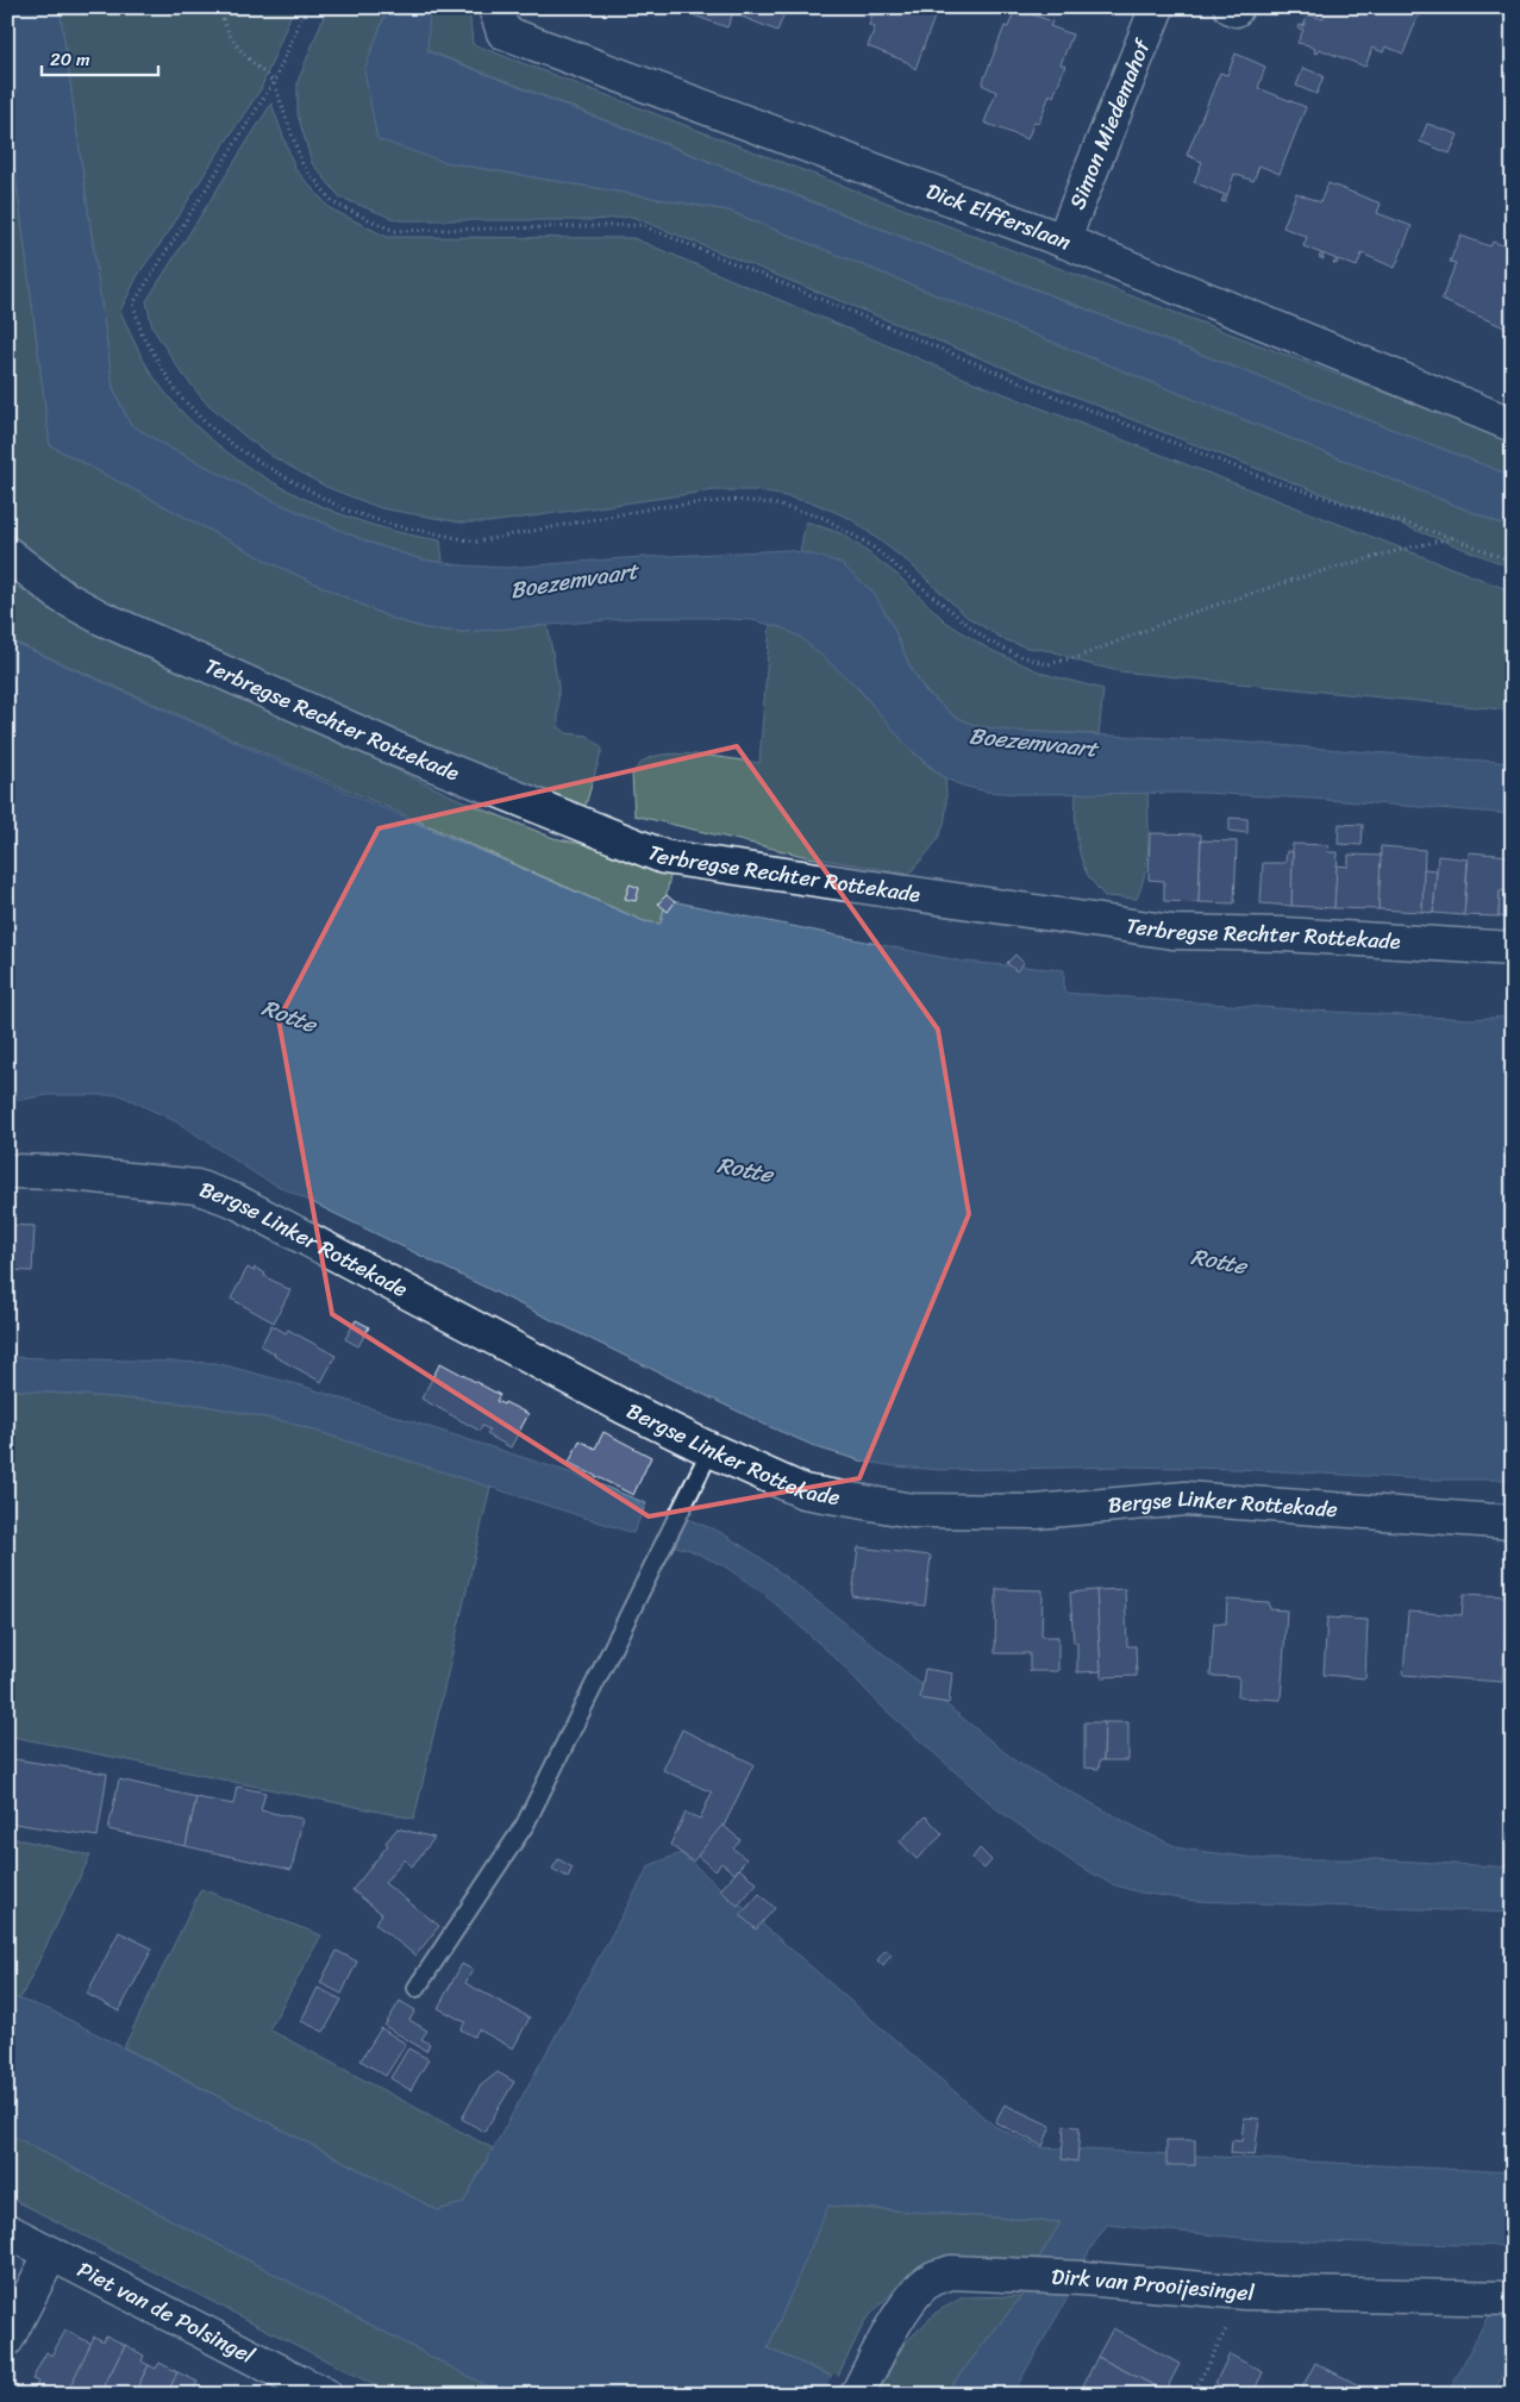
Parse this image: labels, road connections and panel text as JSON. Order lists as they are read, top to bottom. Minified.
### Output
{"streets":{"street":["Simon Miedemahof","Dick Elfferslaan","Terbregse Rechter Rottekade","Bergse Linker Rottekade","Dirk van Prooijesingel","Piet van de Polsingel"]},"crossings":[["Simon Miedemahof","Dick Elfferslaan"]],"water":["Boezemvaart","Rotte"],"scale_bar":"20 m"}
